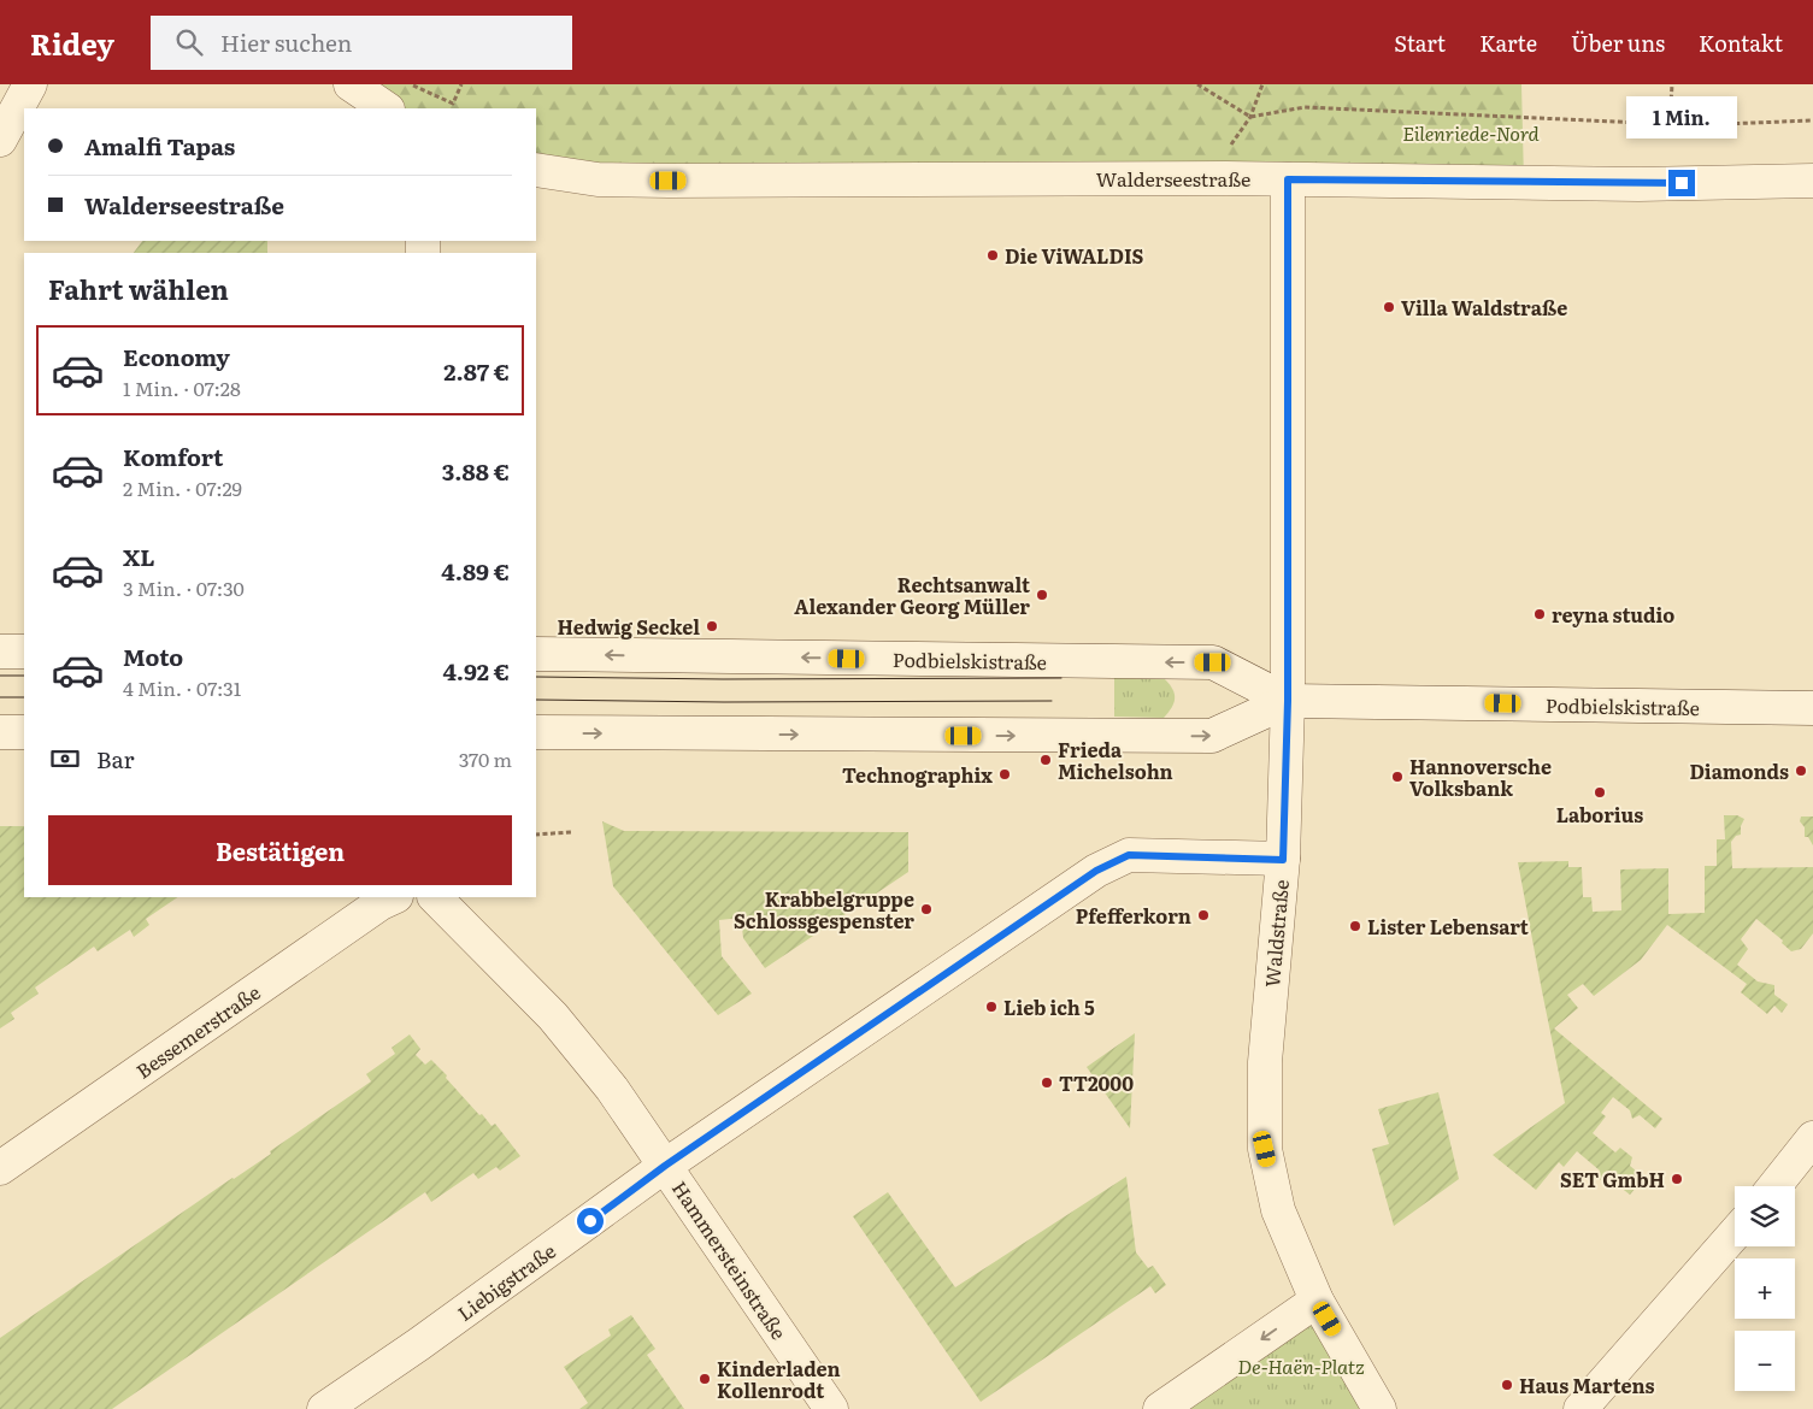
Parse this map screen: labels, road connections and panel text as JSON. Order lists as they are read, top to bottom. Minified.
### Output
{"streets":{"street":["Walderseestraße","Podbielskistraße","Waldstraße","Bessemerstraße","Hammersteinstraße","Liebigstraße"]},"crossings":[["Walderseestraße","Waldstraße"],["Podbielskistraße","Waldstraße"],["Waldstraße","Liebigstraße"],["Hammersteinstraße","Liebigstraße"]],"parks":["Eilenriede-Nord","De-Haën-Platz"],"places":["Die ViWALDIS","Villa Waldstraße","Rechtsanwalt Alexander Georg Müller","reyna studio","Hedwig Seckel","Frieda Michelsohn","Diamonds","Technographix","Hannoversche Volksbank","Laborius","Krabbelgruppe Schlossgespenster","Pfefferkorn","Lister Lebensart","Lieb ich 5","TT2000","SET GmbH","Kinderladen Kollenrodt","Haus Martens"],"page":{"header":"Ridey","search":"Hier suchen","nav":["Start","Karte","Über uns","Kontakt"],"bubble":"1 Min.","banner":["Amalfi Tapas","Walderseestraße"],"heading":"Fahrt wählen","list":[{"name":"Economy","note":"1 Min. · 07:28","value":"2.87 €"},{"name":"Komfort","note":"2 Min. · 07:29","value":"3.88 €"},{"name":"XL","note":"3 Min. · 07:30","value":"4.89 €"},{"name":"Moto","note":"4 Min. · 07:31","value":"4.92 €"}],"pay":["Bar","370 m"],"buttons":"Bestätigen","map_buttons":["+","−"]}}
